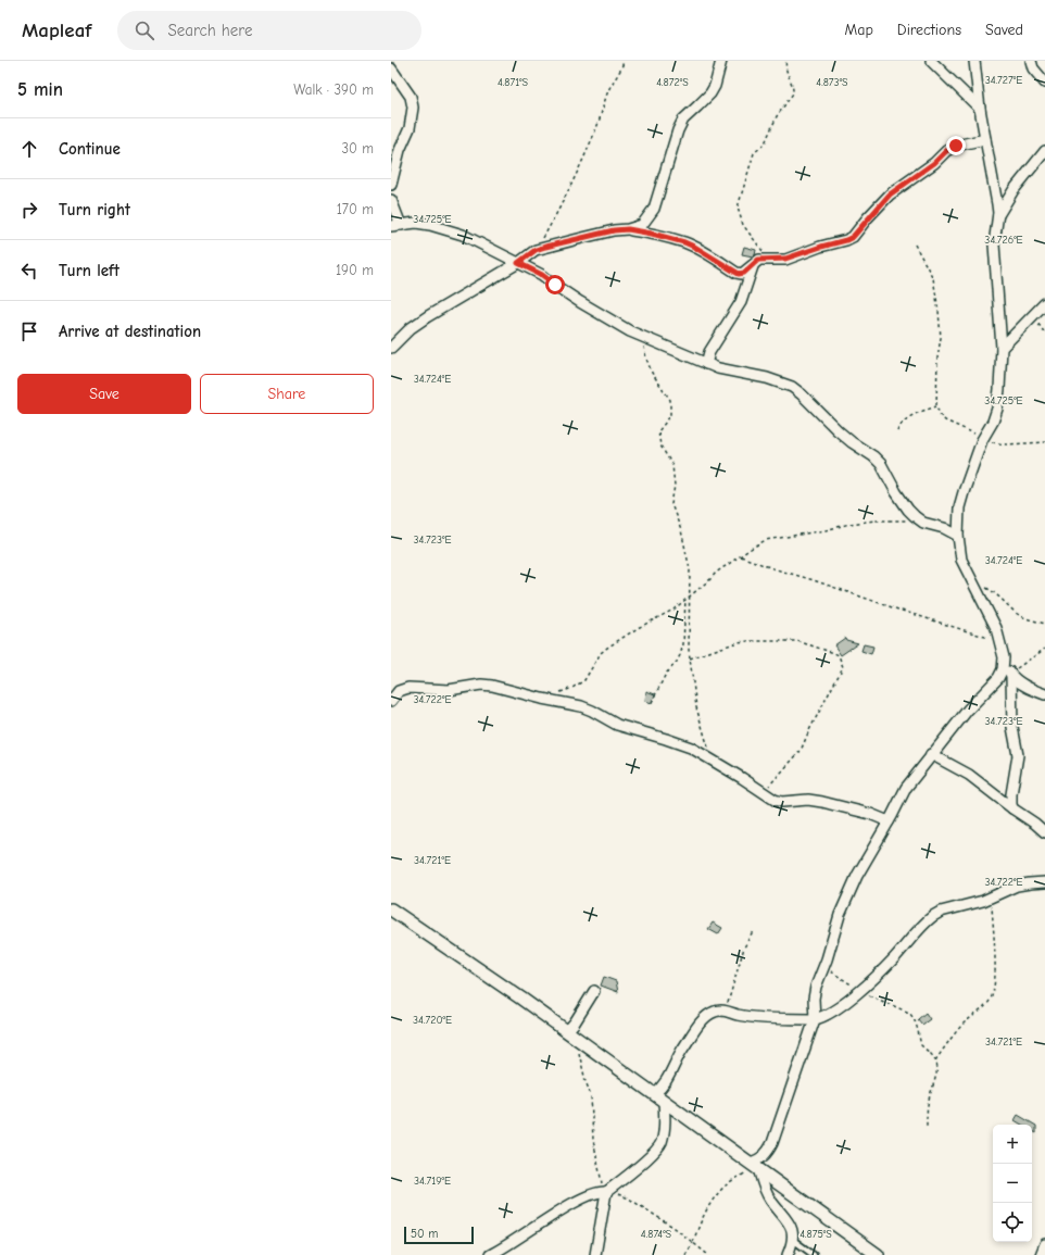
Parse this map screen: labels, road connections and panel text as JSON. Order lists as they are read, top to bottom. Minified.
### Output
{"scale_bar":"50 m","page":{"header":"Mapleaf","search":"Search here","nav":["Map","Directions","Saved"],"heading":["5 min","Walk · 390 m"],"list":[["Continue","30 m"],["Turn right","170 m"],["Turn left","190 m"],"Arrive at destination"],"buttons":["Save","Share"],"map_buttons":["+","−"],"scale":"50 m"},"coordinates":["34.727°E","4.871°S","4.872°S","4.873°S","34.725°E","34.726°E","34.724°E","34.723°E","34.722°E","34.721°E","34.720°E","34.719°E","4.874°S","4.875°S"]}
